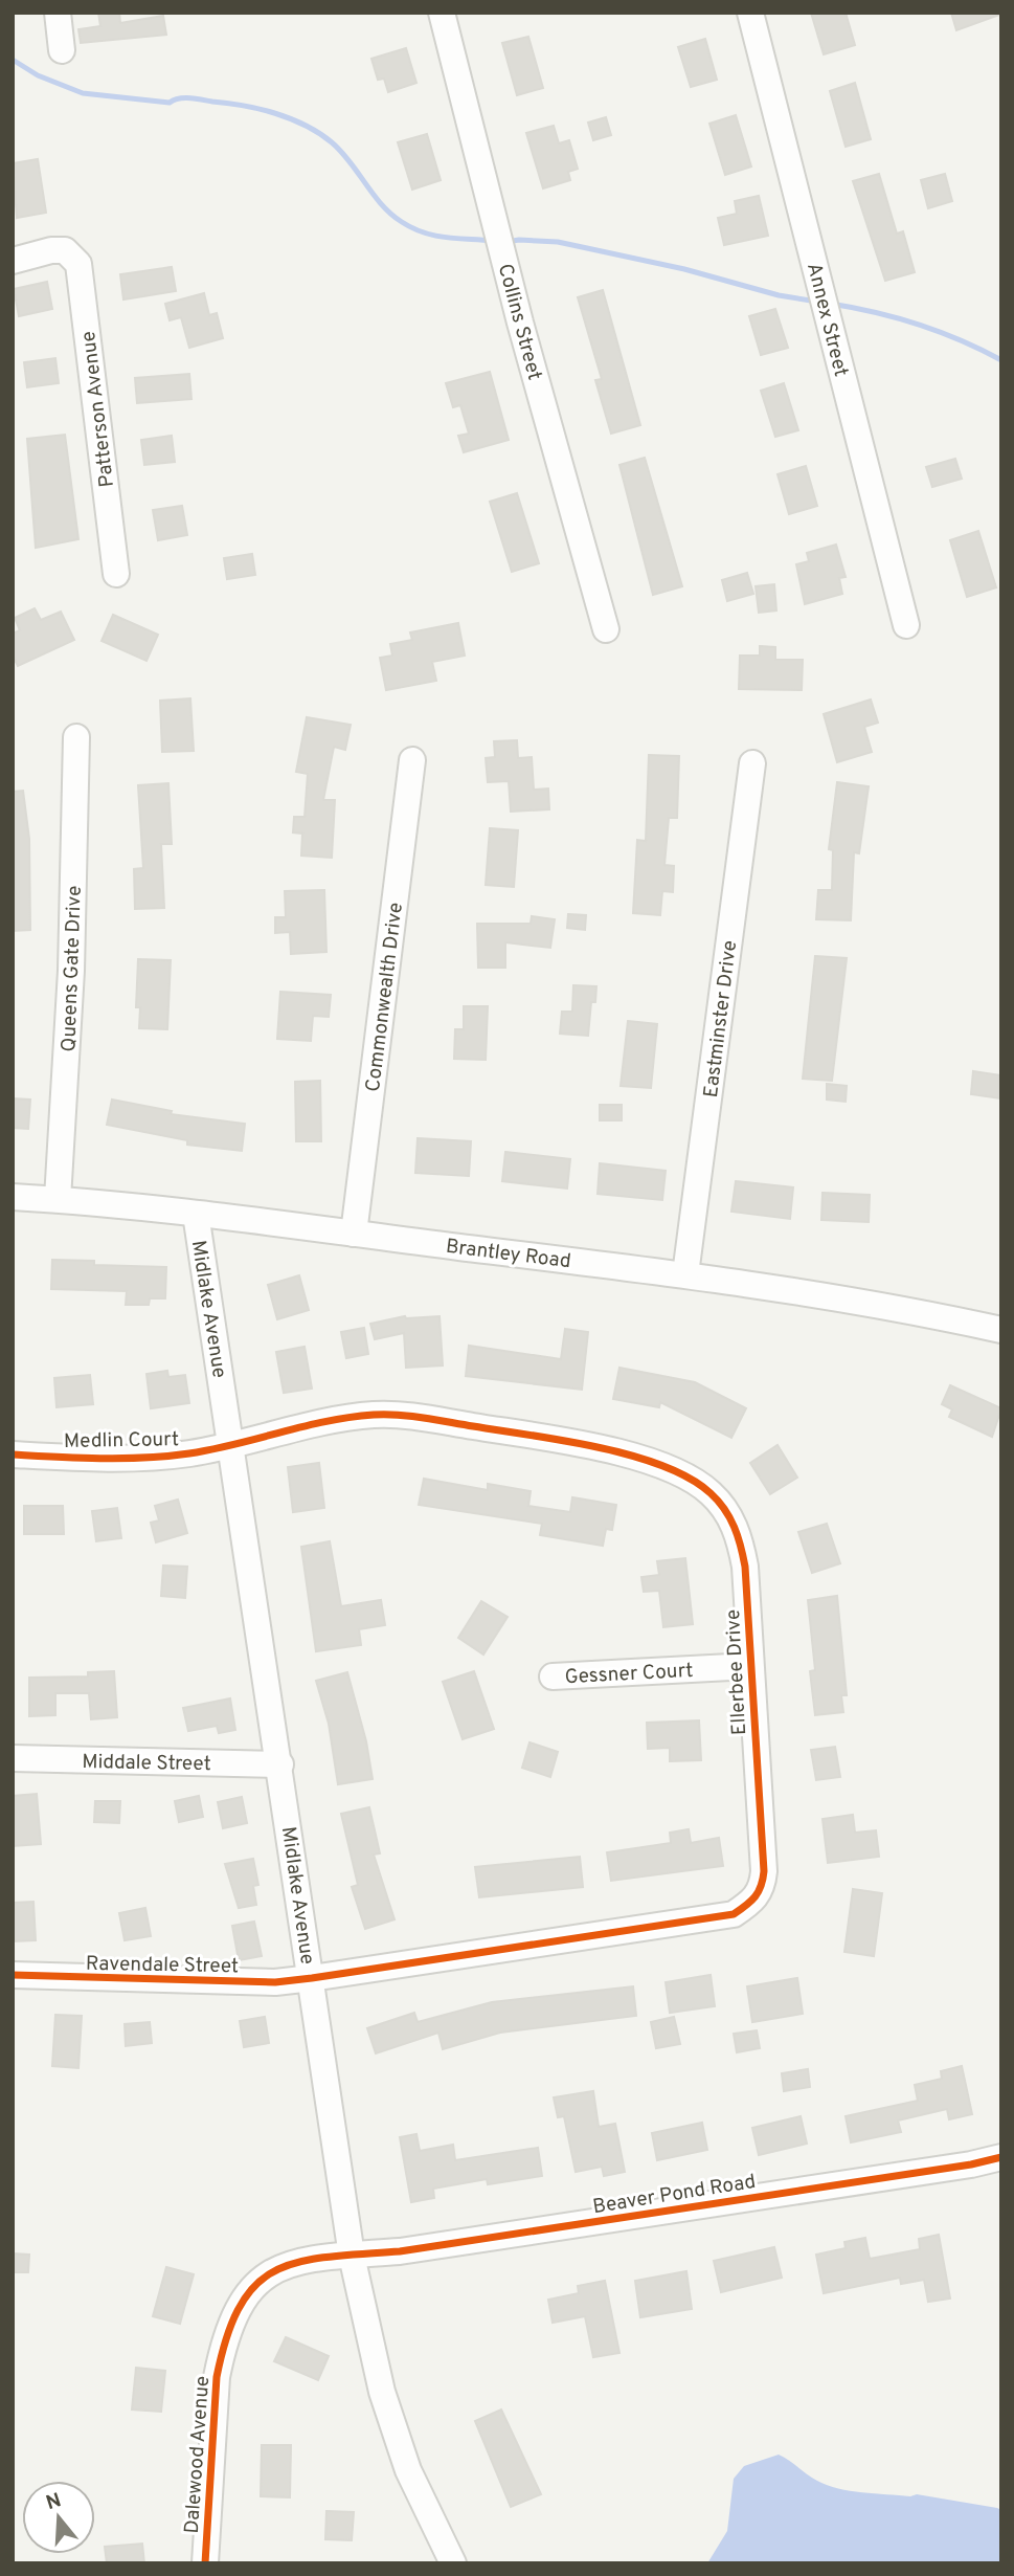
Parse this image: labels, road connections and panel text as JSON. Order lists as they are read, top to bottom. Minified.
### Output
{"streets":{"street":["Annex Street","Collins Street","Patterson Avenue","Queens Gate Drive","Commonwealth Drive","Eastminster Drive","Brantley Road","Midlake Avenue","Medlin Court","Gessner Court","Ellerbee Drive","Middale Street","Ravendale Street","Beaver Pond Road","Dalewood Avenue"]},"crossings":[["Queens Gate Drive","Brantley Road"],["Commonwealth Drive","Brantley Road"],["Eastminster Drive","Brantley Road"],["Brantley Road","Midlake Avenue"],["Midlake Avenue","Medlin Court"],["Midlake Avenue","Ellerbee Drive"],["Midlake Avenue","Middale Street"],["Midlake Avenue","Ravendale Street"],["Midlake Avenue","Beaver Pond Road"],["Midlake Avenue","Dalewood Avenue"],["Medlin Court","Ellerbee Drive"],["Gessner Court","Ellerbee Drive"],["Ellerbee Drive","Ravendale Street"],["Beaver Pond Road","Dalewood Avenue"]],"north":"top"}
